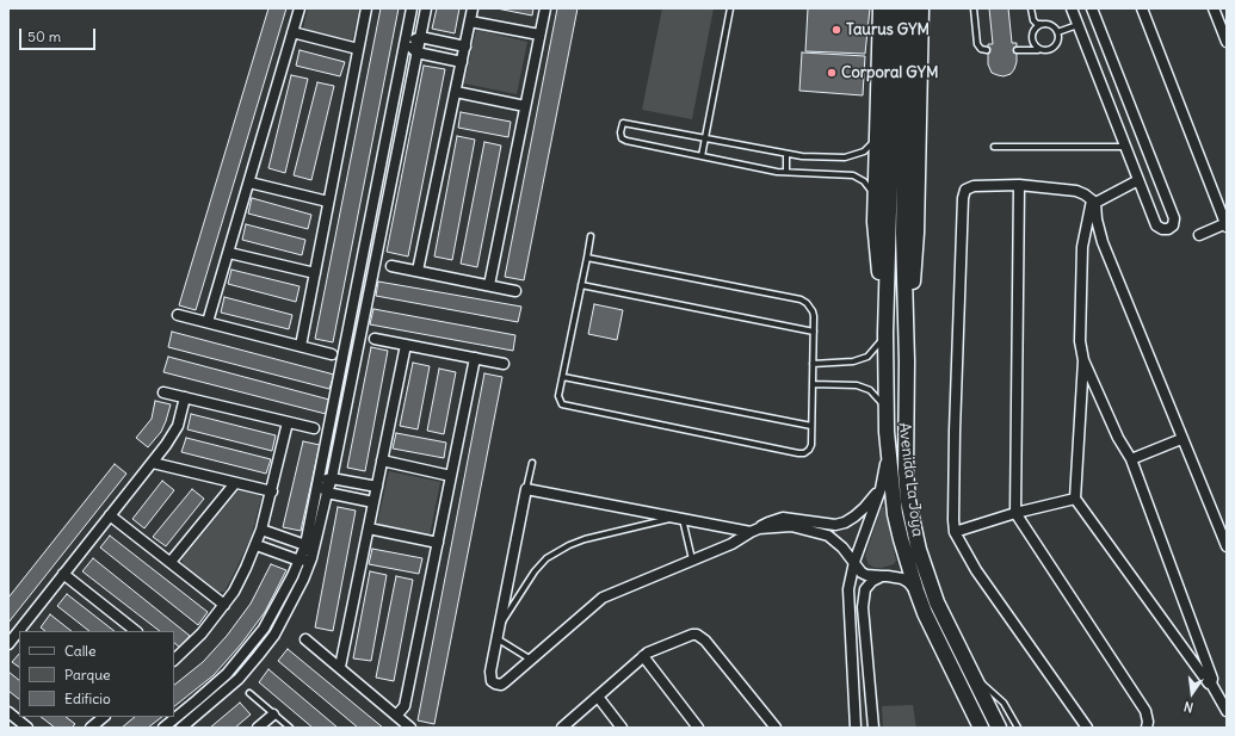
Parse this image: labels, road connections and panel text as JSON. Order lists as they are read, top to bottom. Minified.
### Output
{"streets":{"main road":["Avenida La Joya"]},"places":["Taurus GYM","Corporal GYM"],"legend":["Calle","Parque","Edificio"],"scale_bar":"50 m","north":"bottom"}
